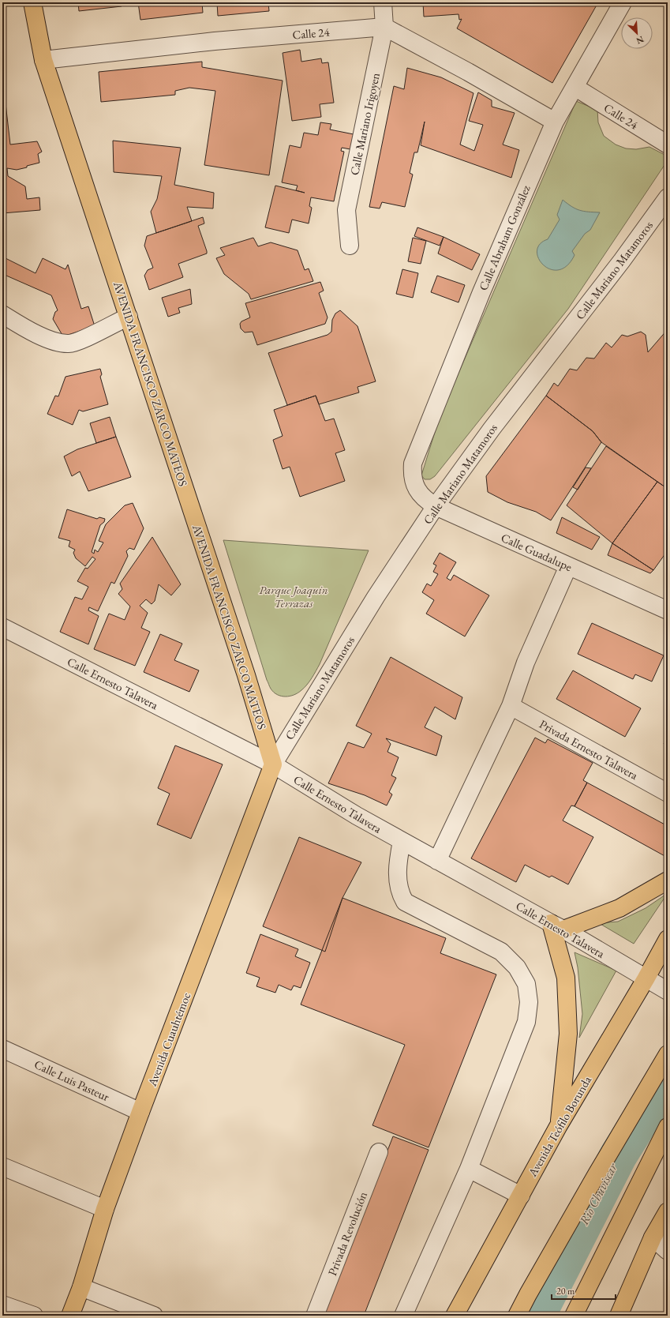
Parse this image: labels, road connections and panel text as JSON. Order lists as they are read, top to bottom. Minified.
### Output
{"streets":{"main road":["AVENIDA FRANCISCO ZARCO MATEOS","Avenida Cuauhtémoc","Avenida Teófilo Borunda"],"street":["Calle 24","Calle Mariano Irigoyen","Calle Abraham González","Calle Mariano Matamoros","Calle Guadalupe","Calle Ernesto Talavera","Privada Ernesto Talavera","Calle Luis Pasteur","Privada Revolución"]},"crossings":[["Calle 24","Calle Mariano Irigoyen"],["Calle 24","Calle Abraham González"],["Calle 24","AVENIDA FRANCISCO ZARCO MATEOS"],["Calle Abraham González","Calle Guadalupe"],["Calle Mariano Matamoros","AVENIDA FRANCISCO ZARCO MATEOS"],["Calle Mariano Matamoros","Calle Guadalupe"],["Calle Mariano Matamoros","Calle Ernesto Talavera"],["Calle Mariano Matamoros","Avenida Cuauhtémoc"],["AVENIDA FRANCISCO ZARCO MATEOS","Calle Ernesto Talavera"],["AVENIDA FRANCISCO ZARCO MATEOS","Avenida Cuauhtémoc"],["Calle Ernesto Talavera","Avenida Cuauhtémoc"],["Calle Ernesto Talavera","Avenida Teófilo Borunda"],["Avenida Cuauhtémoc","Calle Luis Pasteur"]],"water":["Rio Chuviscar"],"parks":["Parque Joaquin Terrazas"],"scale_bar":"20 m","north":"bottom right"}
